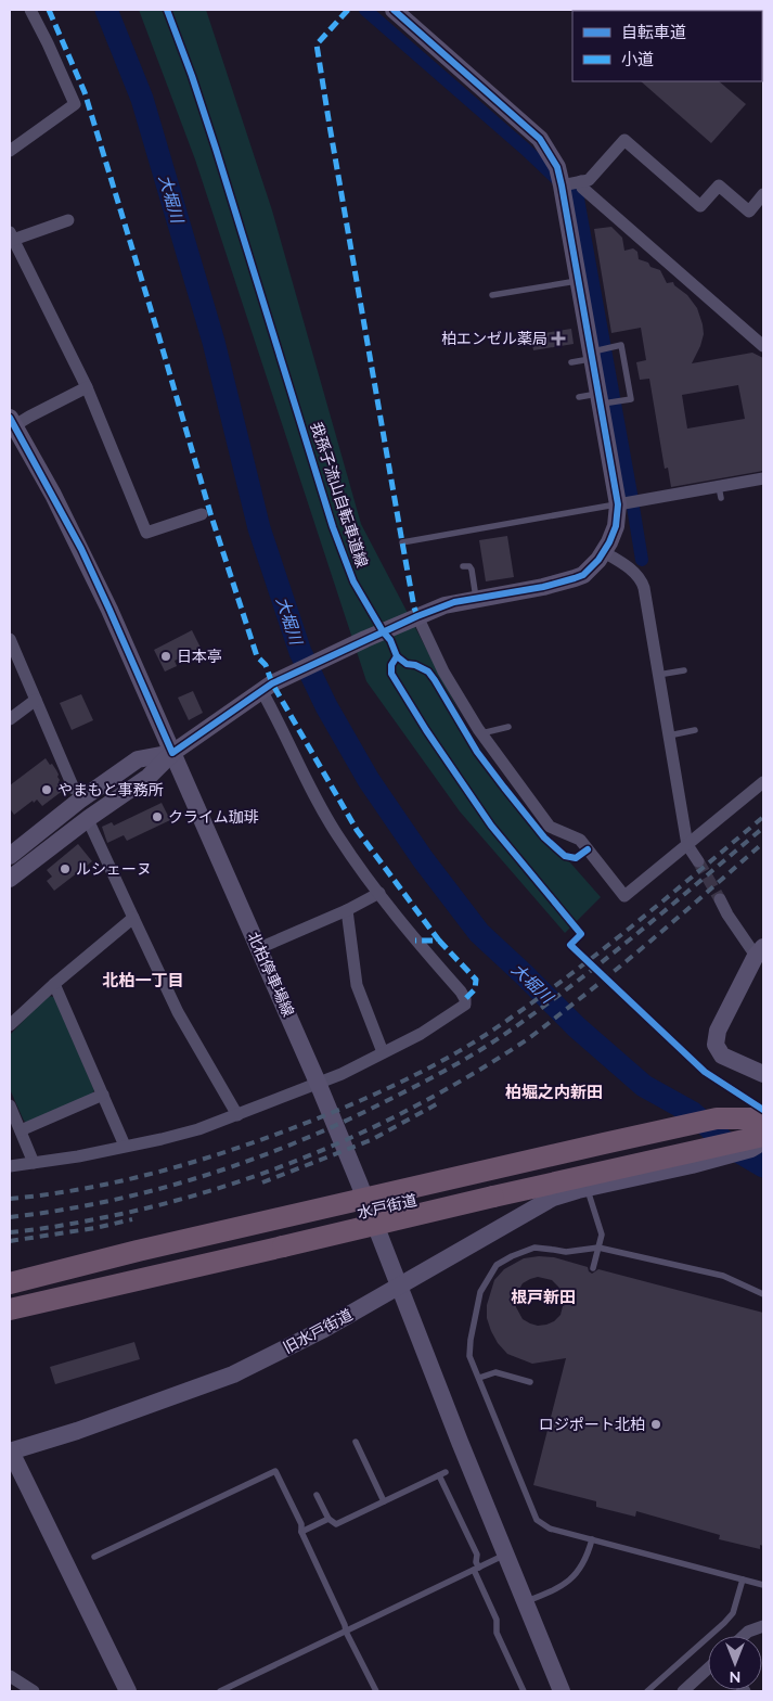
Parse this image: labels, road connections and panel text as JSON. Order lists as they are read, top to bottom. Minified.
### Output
{"streets":{"highway":["水戸街道"],"street":["北柏停車場線","旧水戸街道"],"cycle path":["我孫子流山自転車道線"]},"crossings":[["北柏停車場線","旧水戸街道"],["水戸街道","旧水戸街道"]],"districts":["北柏一丁目","柏堀之内新田","根戸新田"],"water":["大堀川"],"places":{"health":["柏エンゼル薬局"],"other":["日本亭","やまもと事務所","クライム珈琲","ルシェーヌ","ロジポート北柏"]},"legend":["自転車道","小道"],"north":"bottom"}
